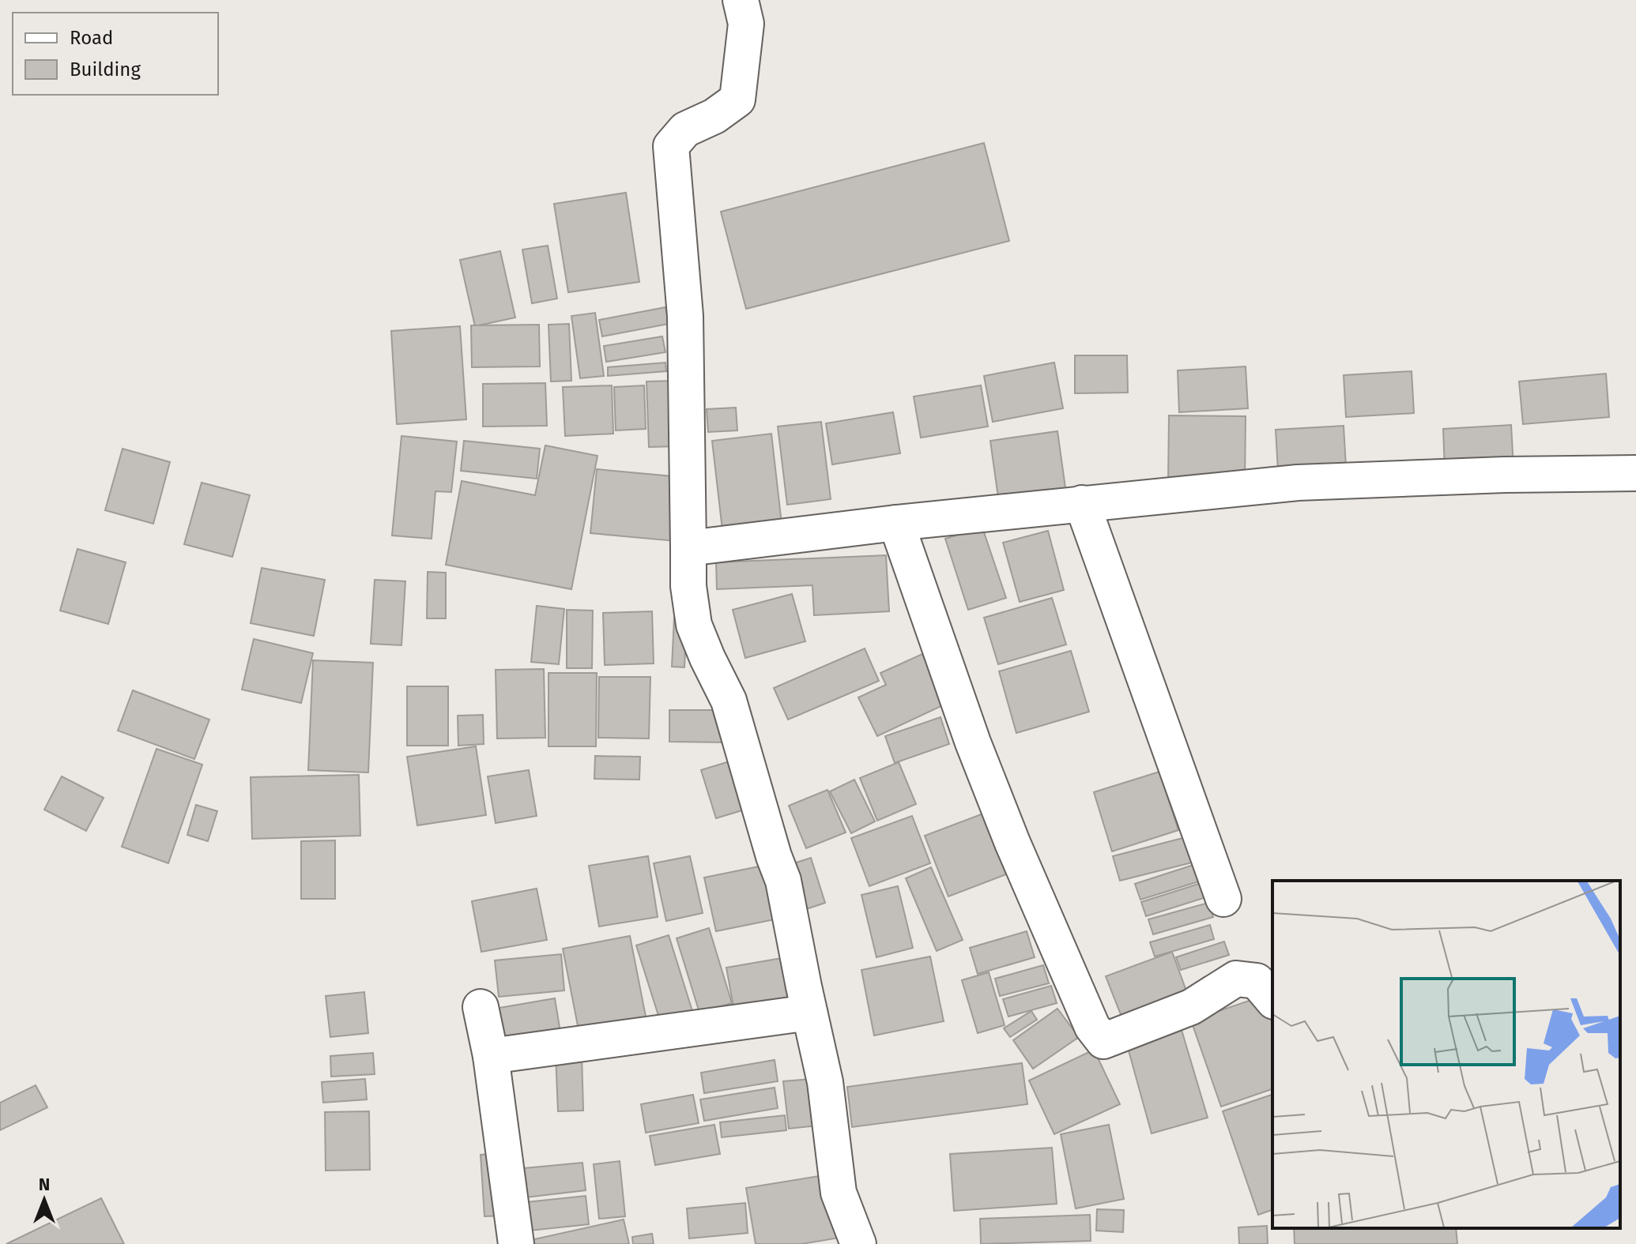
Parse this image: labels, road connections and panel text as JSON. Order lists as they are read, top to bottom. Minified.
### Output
{"legend":["Road","Building"],"north":"top"}
